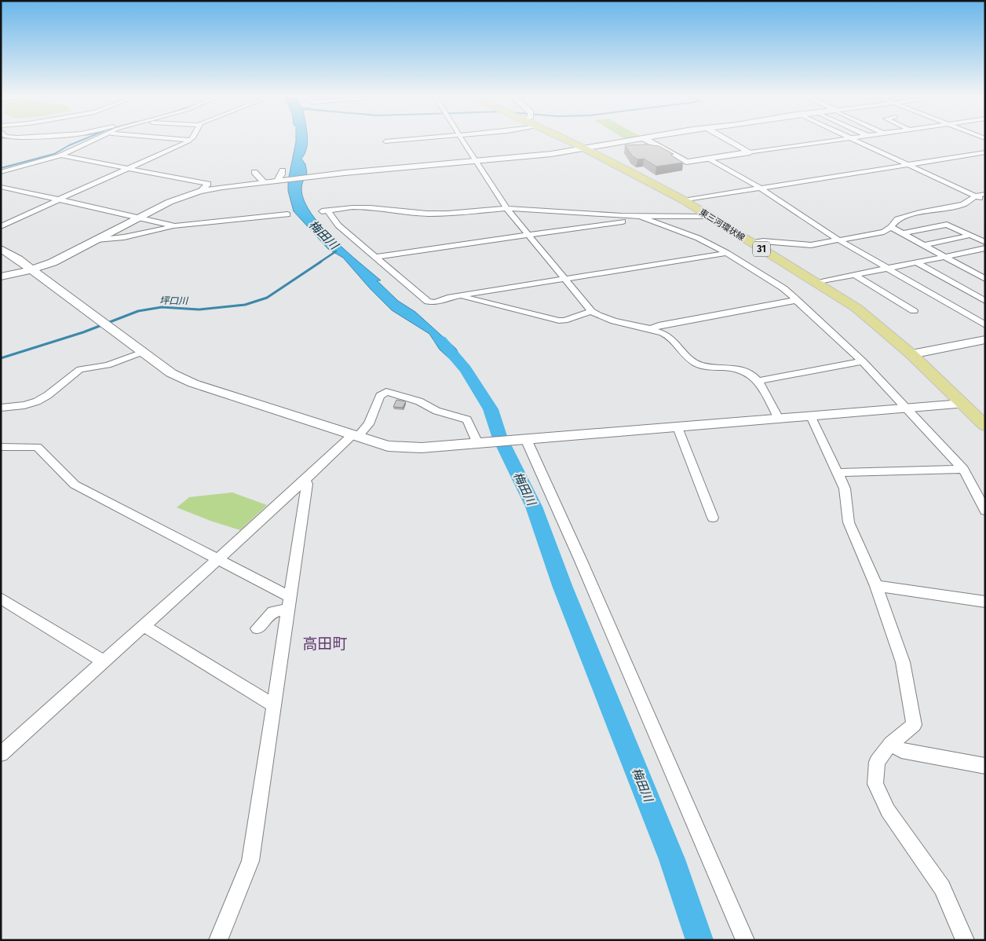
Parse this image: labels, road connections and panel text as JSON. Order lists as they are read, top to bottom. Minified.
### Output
{"streets":{"main road":["東三河環状線","31"]},"districts":["高田町"],"water":["梅田川","坪口川"]}
